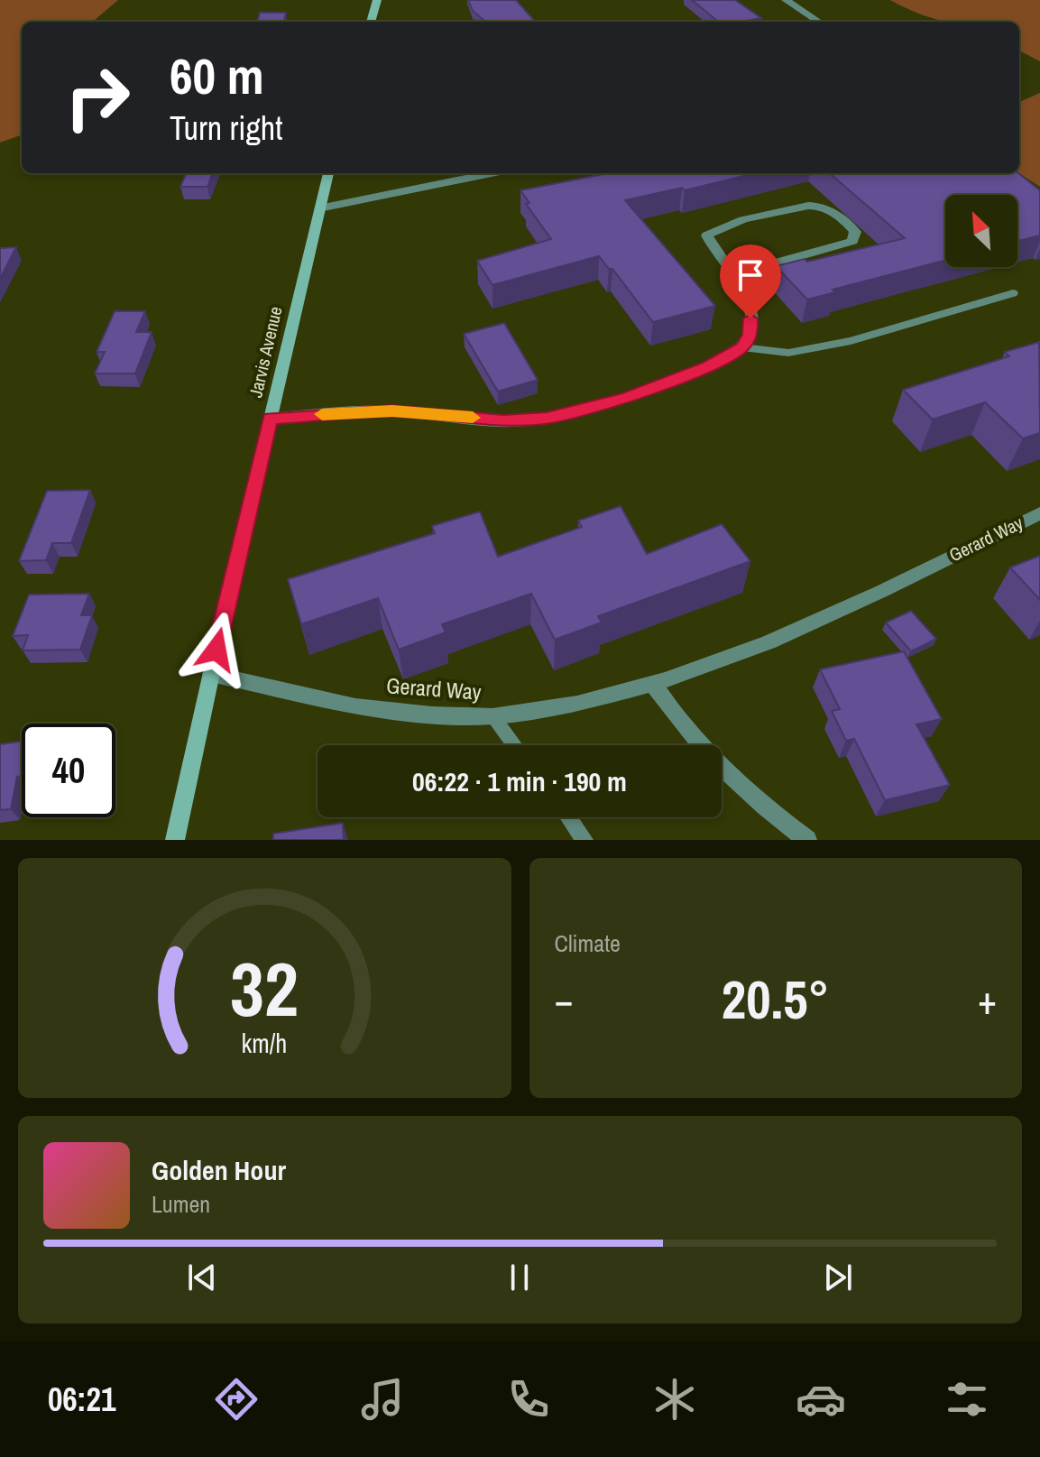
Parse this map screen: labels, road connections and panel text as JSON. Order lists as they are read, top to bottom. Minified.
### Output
{"streets":{"street":["Jarvis Avenue","Gerard Way"]},"crossings":[["Jarvis Avenue","Gerard Way"]],"north":"top left","page":{"turn":["60 m","Turn right"],"limit":"40","trip":"06:22 · 1 min · 190 m","tile":"Climate","heat":["−","20.5°","+"],"song":["Golden Hour","Lumen"],"tabs":"06:21","gauge":["32","km/h"]}}
